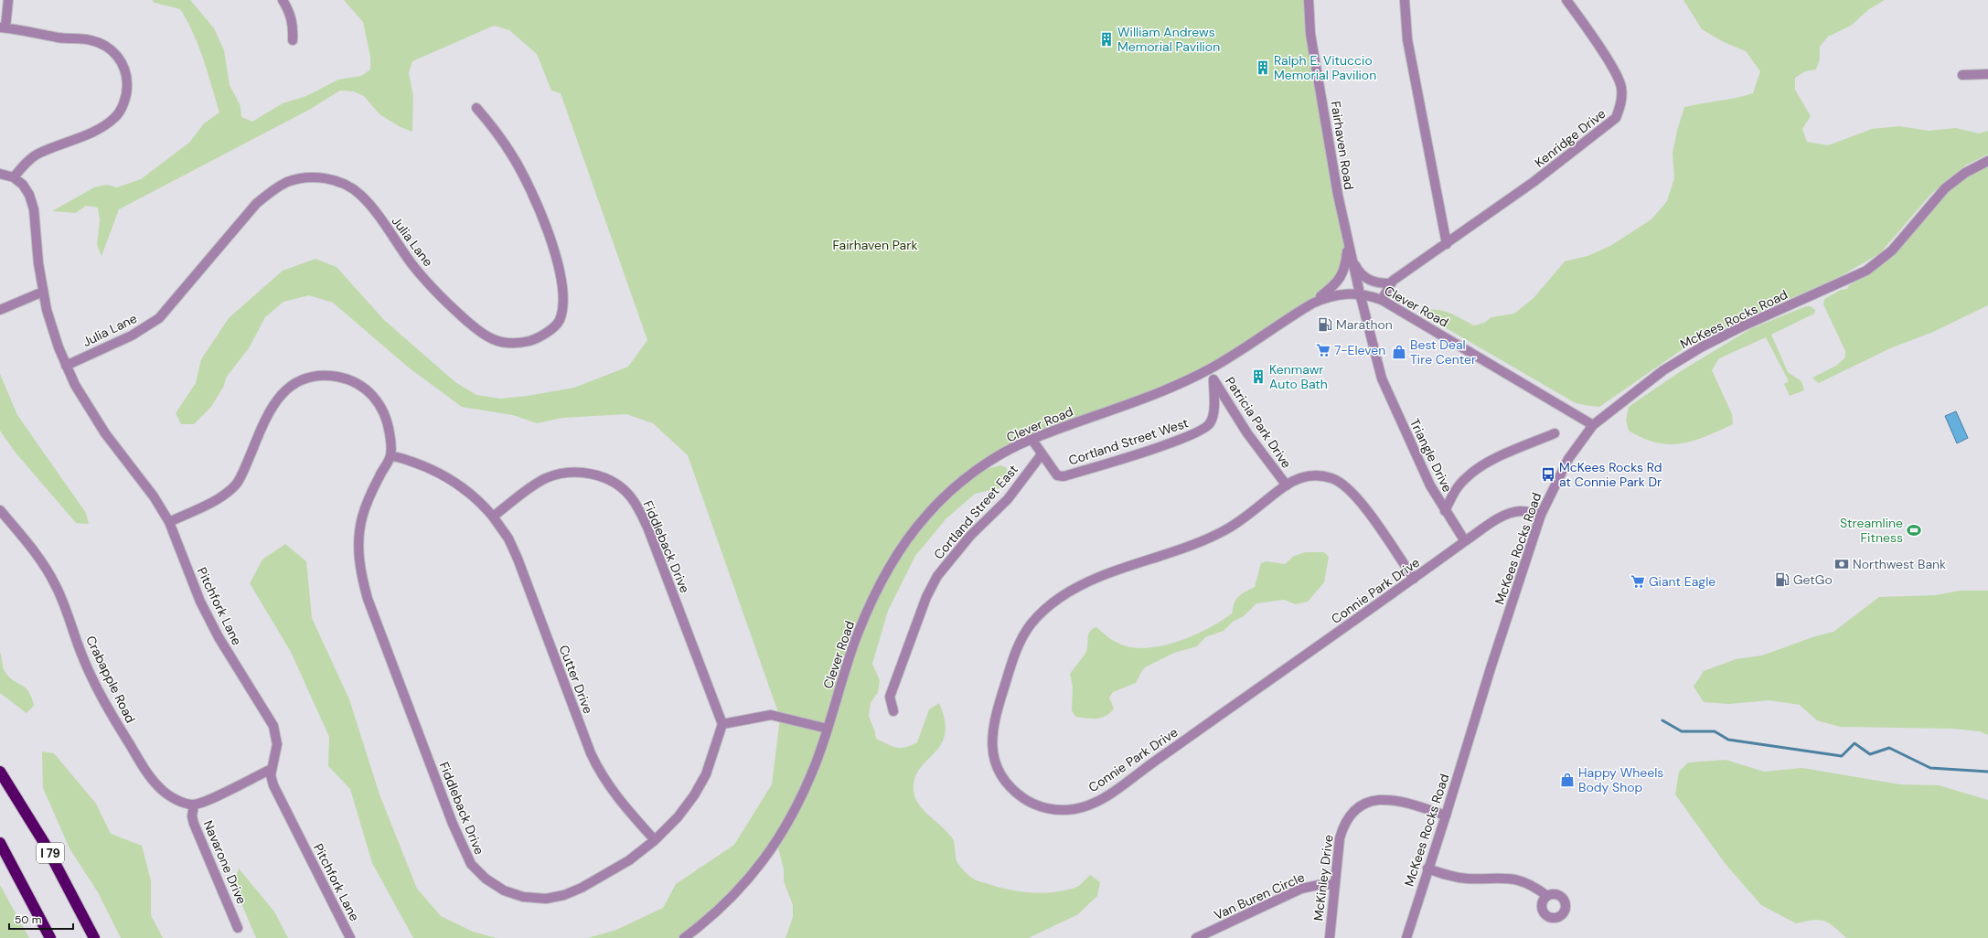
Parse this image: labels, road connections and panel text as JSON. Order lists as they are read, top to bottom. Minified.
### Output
{"streets":{"highway":["I 79"],"street":["Kenridge Drive","Fairhaven Road","Julia Lane","Clever Road","McKees Rocks Road","Patricia Park Drive","Cortland Street West","Triangle Drive","Cortland Street East","Fiddleback Drive","Connie Park Drive","Pitchfork Lane","Crabapple Road","Cutter Drive","Navarone Drive","McKinley Drive","Van Buren Circle"]},"crossings":[["Kenridge Drive","Clever Road"],["Fairhaven Road","Clever Road"],["Fairhaven Road","Triangle Drive"],["Julia Lane","Pitchfork Lane"],["Clever Road","McKees Rocks Road"],["Clever Road","Patricia Park Drive"],["Clever Road","Cortland Street West"],["Clever Road","Triangle Drive"],["McKees Rocks Road","McKinley Drive"],["Patricia Park Drive","Cortland Street West"],["Patricia Park Drive","Connie Park Drive"],["Cortland Street West","Cortland Street East"],["Triangle Drive","Connie Park Drive"],["Fiddleback Drive","Cutter Drive"],["Crabapple Road","Navarone Drive"],["McKinley Drive","Van Buren Circle"]],"parks":["Fairhaven Park"],"places":{"building":["William Andrews Memorial Pavilion","Ralph E. Vituccio Memorial Pavilion","Kenmawr Auto Bath"],"fuel station":["Marathon","GetGo"],"supermarket":["7-Eleven","Giant Eagle"],"shop":["Best Deal Tire Center","Happy Wheels Body Shop"],"bus stop":["McKees Rocks Rd at Connie Park Dr"],"sports":["Streamline Fitness"],"bank":["Northwest Bank"]},"scale_bar":"50 m"}
